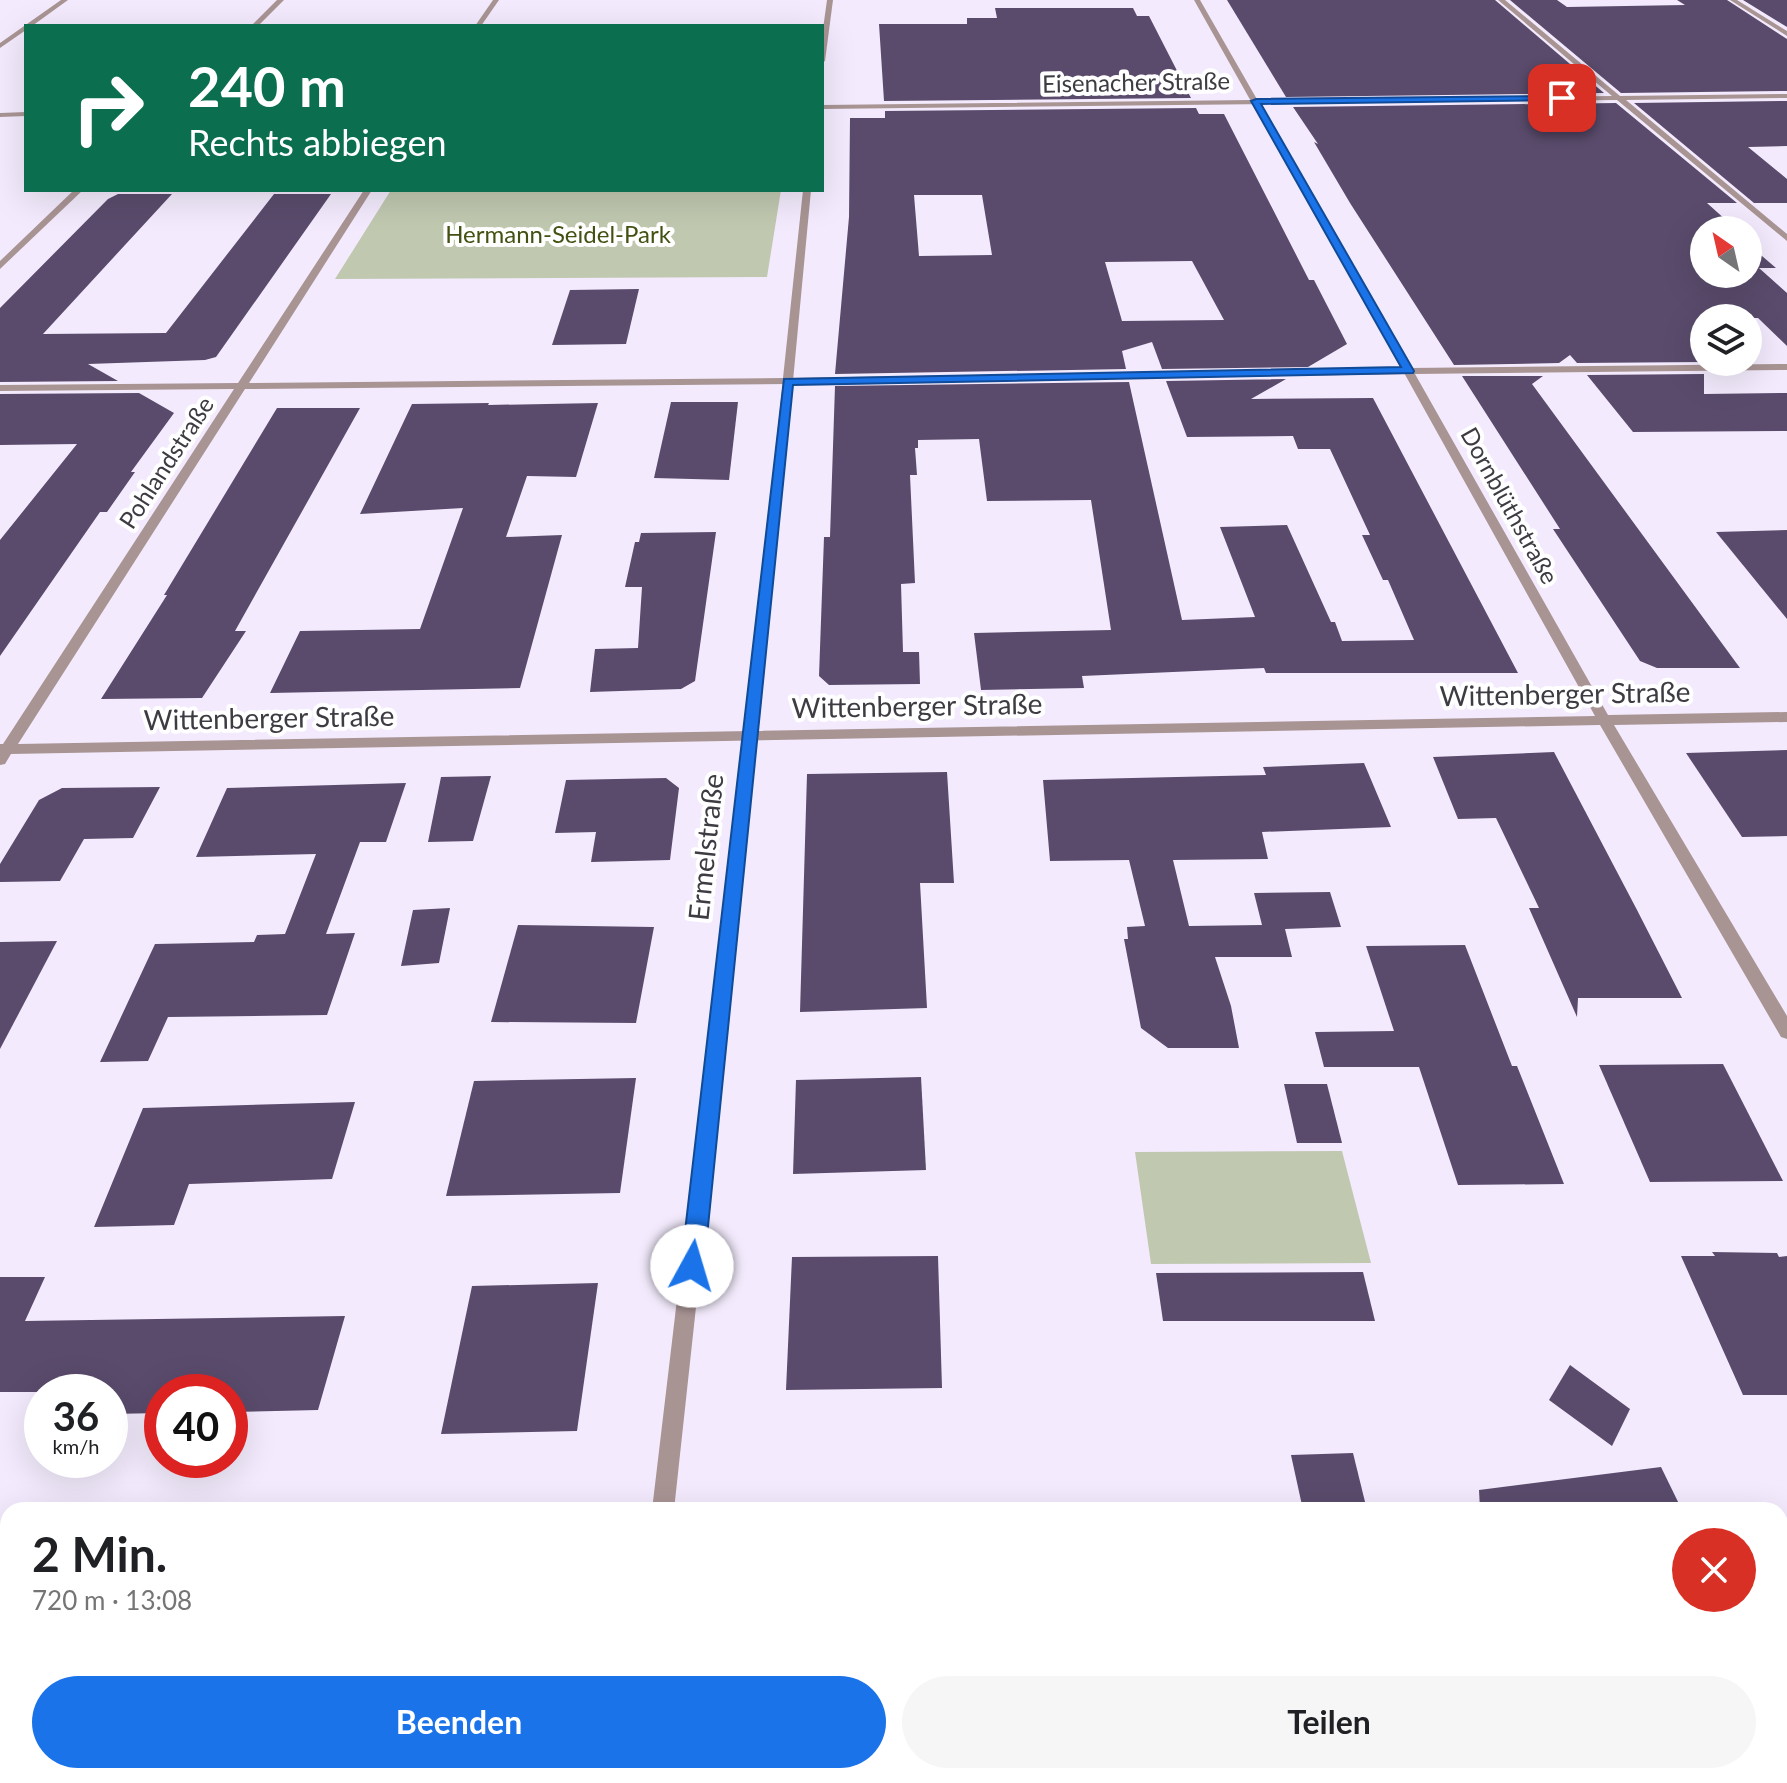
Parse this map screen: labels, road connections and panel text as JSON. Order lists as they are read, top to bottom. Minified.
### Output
{"streets":{"street":["Eisenacher Straße","Pohlandstraße","Dornblüthstraße","Wittenberger Straße","Ermelstraße"]},"crossings":[["Eisenacher Straße","Dornblüthstraße"],["Pohlandstraße","Wittenberger Straße"],["Dornblüthstraße","Wittenberger Straße"],["Wittenberger Straße","Ermelstraße"]],"parks":["Hermann-Seidel-Park"],"north":"top left","page":{"turn":["240 m","Rechts abbiegen"],"speed":"36 km/h","limit":"40","heading":["2 Min.","720 m · 13:08"],"buttons":["Beenden","Teilen"]}}
